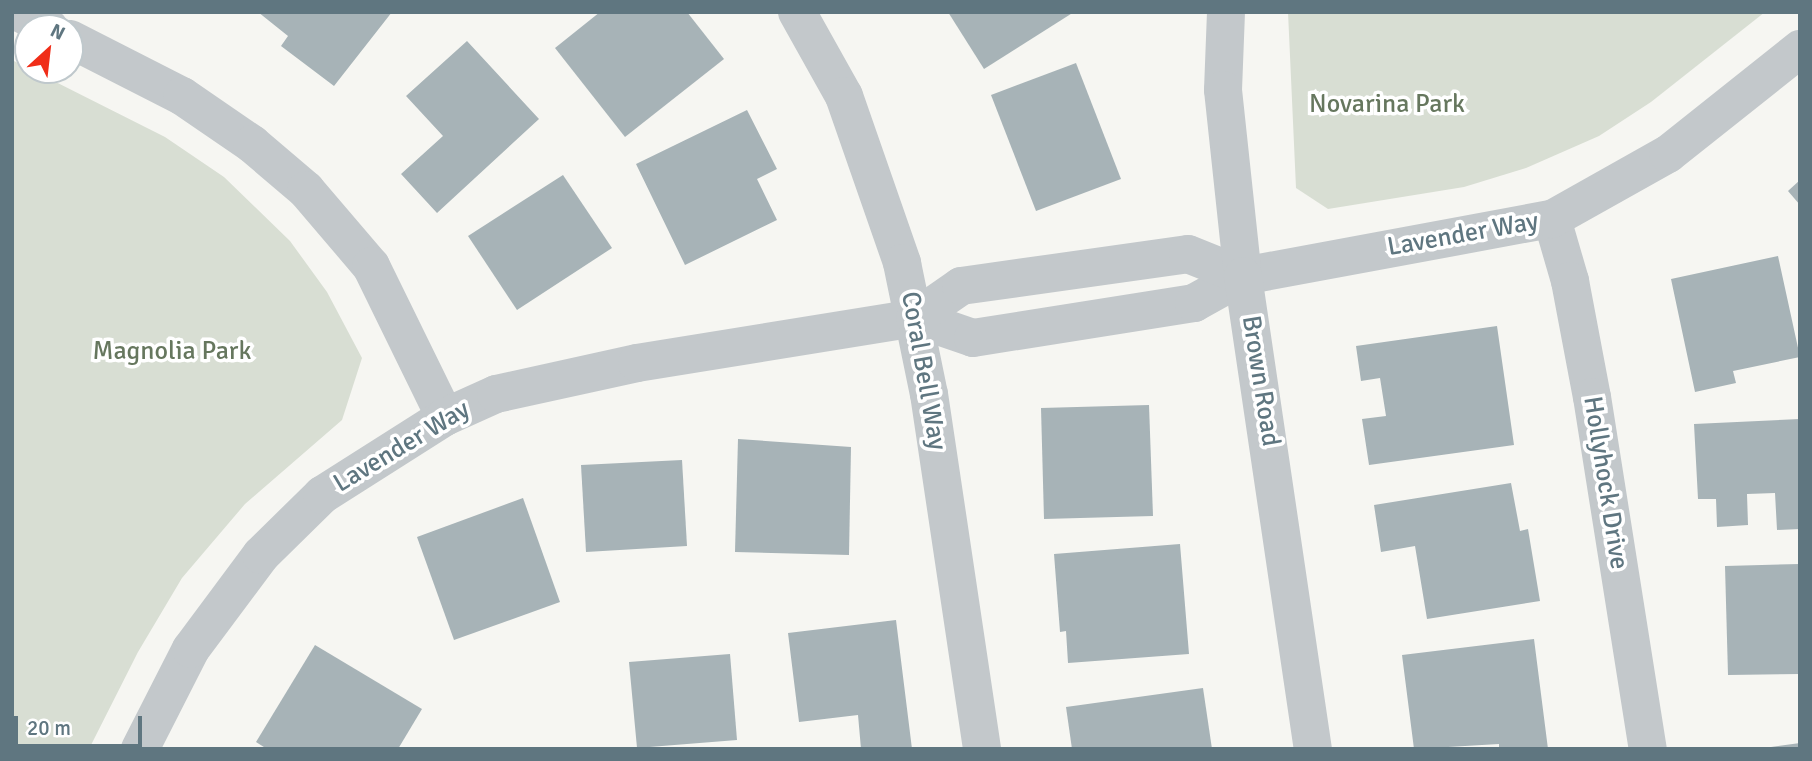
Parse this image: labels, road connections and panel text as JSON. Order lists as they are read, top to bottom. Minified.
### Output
{"streets":{"street":["Lavender Way","Coral Bell Way","Brown Road","Hollyhock Drive"]},"crossings":[["Lavender Way","Coral Bell Way"],["Lavender Way","Brown Road"],["Lavender Way","Hollyhock Drive"]],"parks":["Novarina Park","Magnolia Park"],"scale_bar":"20 m","north":"top right"}
